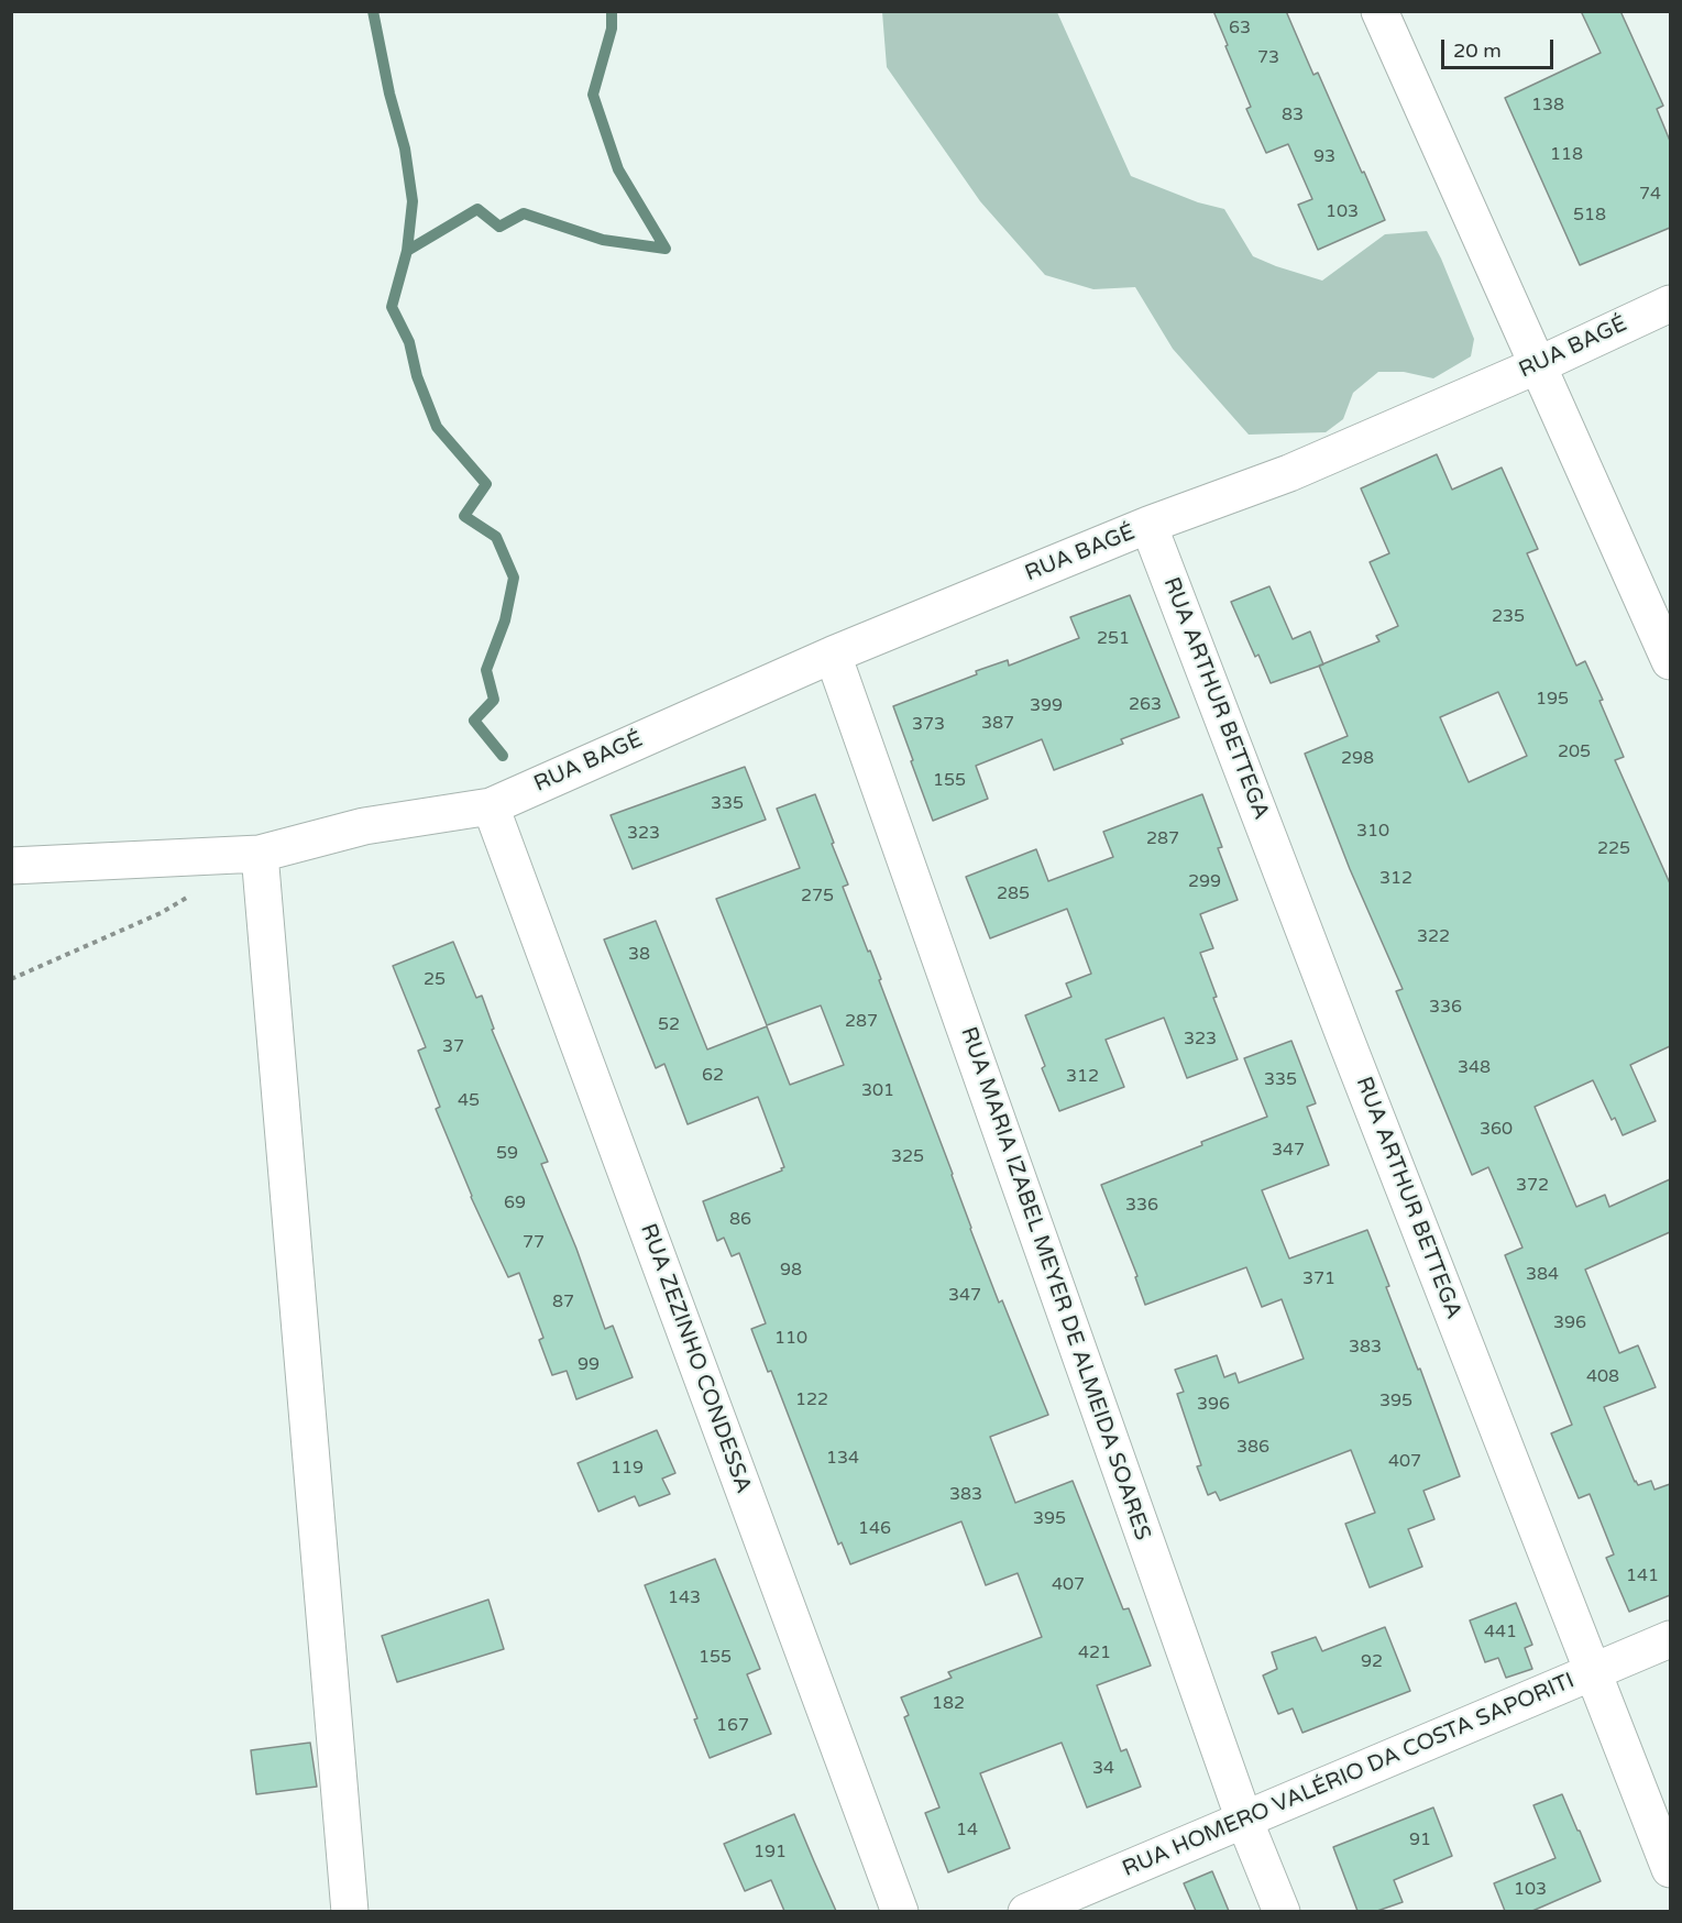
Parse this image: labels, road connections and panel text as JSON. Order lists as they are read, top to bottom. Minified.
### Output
{"streets":{"street":["RUA BAGÉ","RUA ARTHUR BETTEGA","RUA MARIA IZABEL MEYER DE ALMEIDA SOARES","RUA ZEZINHO CONDESSA","RUA HOMERO VALÉRIO DA COSTA SAPORITI"]},"crossings":[["RUA BAGÉ","RUA ARTHUR BETTEGA"],["RUA BAGÉ","RUA MARIA IZABEL MEYER DE ALMEIDA SOARES"],["RUA BAGÉ","RUA ZEZINHO CONDESSA"],["RUA ARTHUR BETTEGA","RUA HOMERO VALÉRIO DA COSTA SAPORITI"],["RUA MARIA IZABEL MEYER DE ALMEIDA SOARES","RUA HOMERO VALÉRIO DA COSTA SAPORITI"]],"house_numbers":["63","73","138","83","118","93","74","103","518","235","251","195","263","399","387","373","205","298","155","335","310","323","287","225","312","299","285","275","322","38","25","336","287","52","323","37","348","62","312","335","301","45","360","347","59","325","372","69","336","86","77","98","384","371","347","87","396","110","383","99","408","122","395","396","386","134","407","119","383","395","146","141","407","143","441","421","155","92","182","167","34","14","91","191","103"],"scale_bar":"20 m"}
